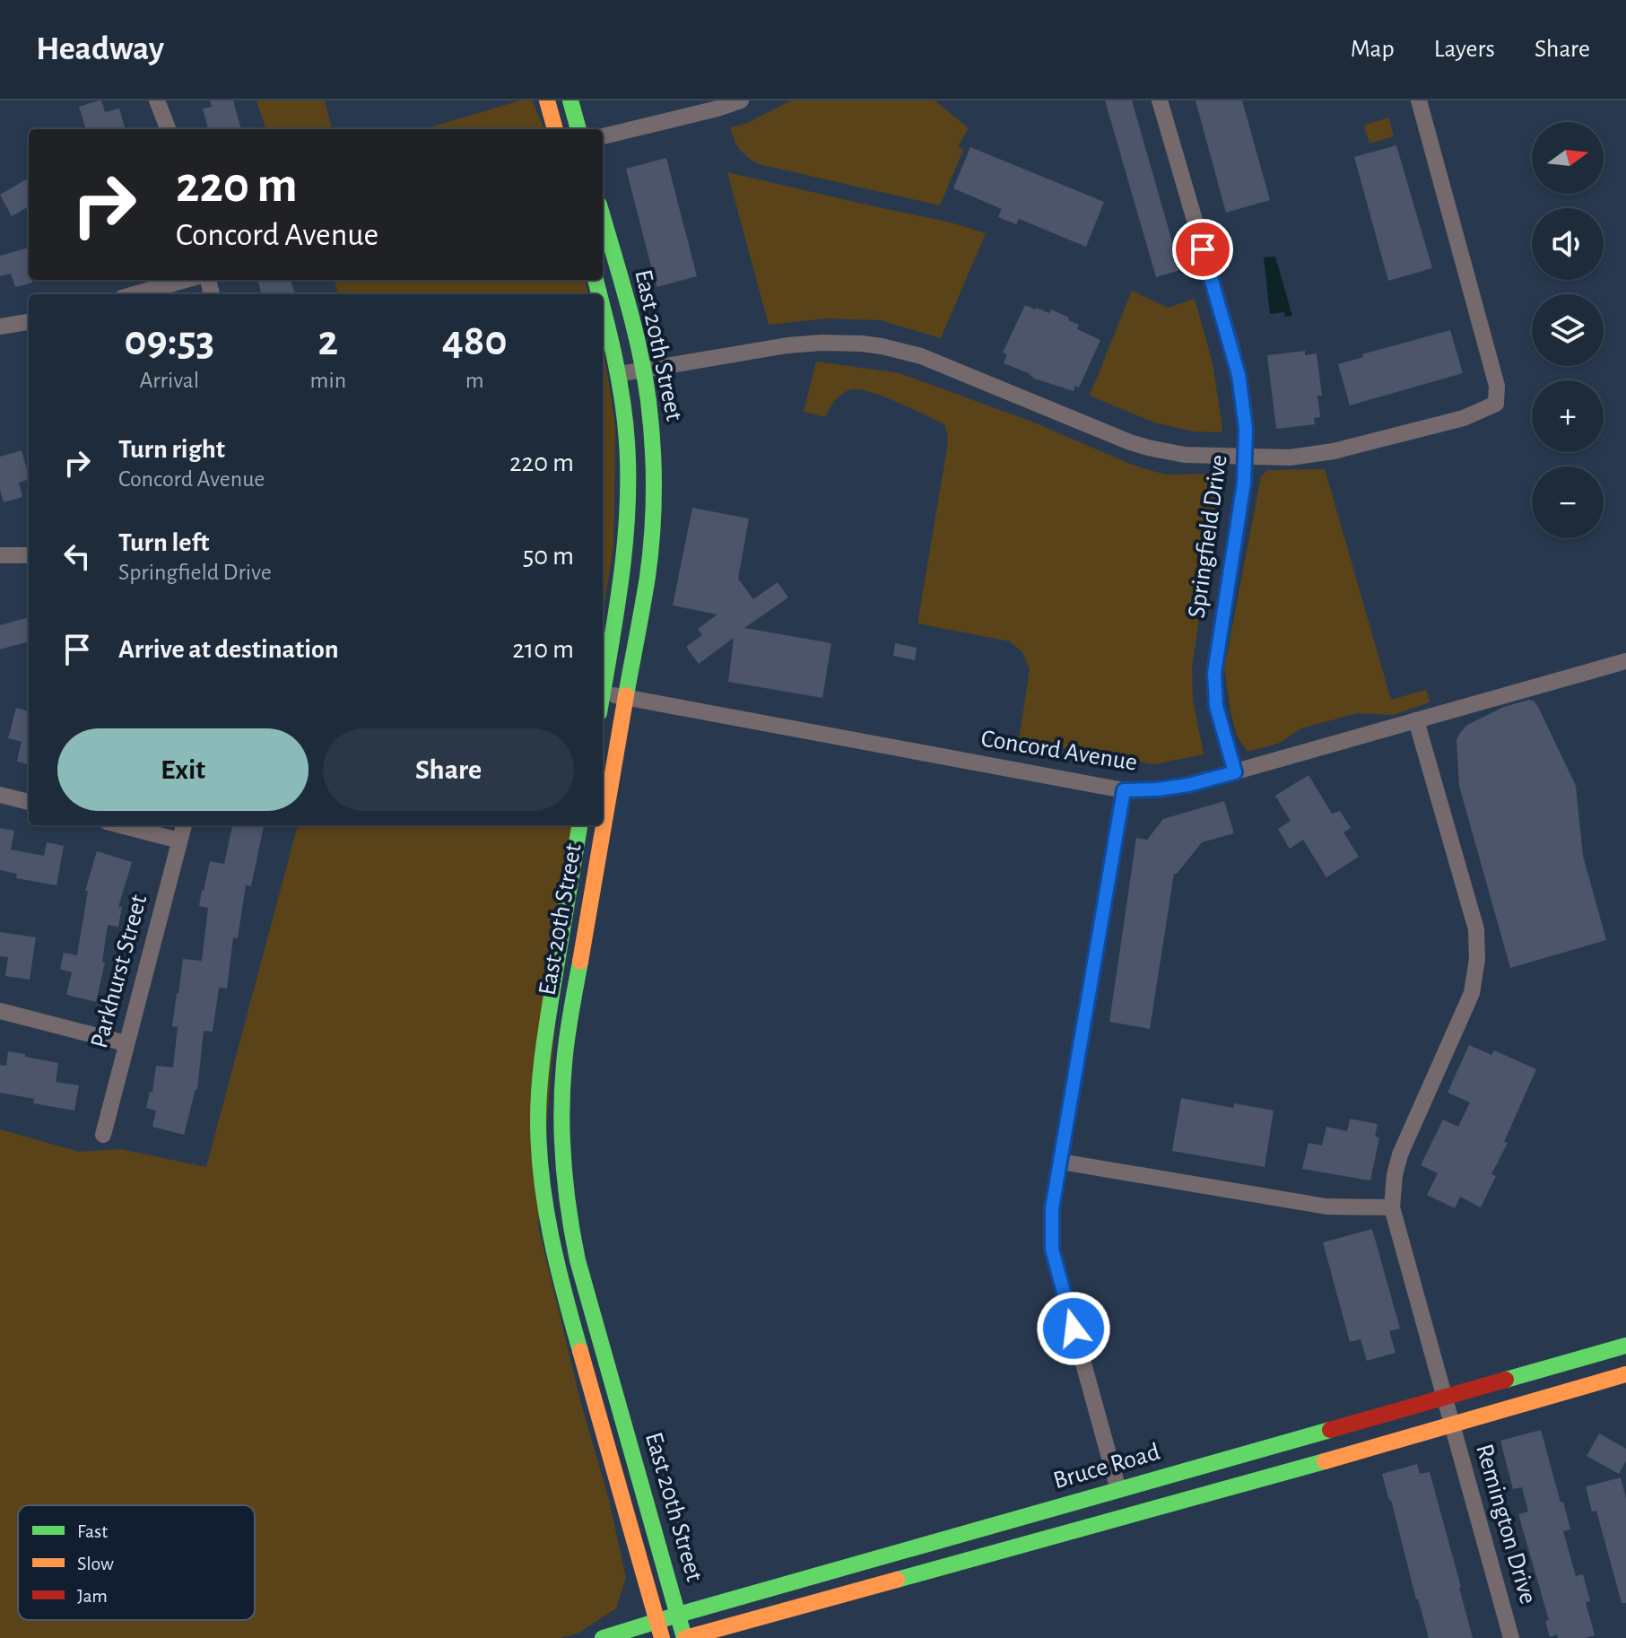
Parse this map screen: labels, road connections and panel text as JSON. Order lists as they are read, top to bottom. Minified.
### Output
{"streets":{"street":["East 20th Street","Springfield Drive","Concord Avenue","Parkhurst Street","Bruce Road","Remington Drive"]},"crossings":[["East 20th Street","Concord Avenue"],["East 20th Street","Bruce Road"],["Springfield Drive","Concord Avenue"],["Bruce Road","Remington Drive"]],"legend":["Fast","Slow","Jam"],"north":"right","page":{"header":"Headway","nav":["Map","Layers","Share"],"map_buttons":["+","−"],"turn":["220 m","Concord Avenue"],"eta":["09:53","Arrival","2","min","480","m"],"list":[{"name":"Turn right","note":"Concord Avenue","value":"220 m"},{"name":"Turn left","note":"Springfield Drive","value":"50 m"},{"name":"Arrive at destination","value":"210 m"}],"buttons":["Exit","Share"]}}
